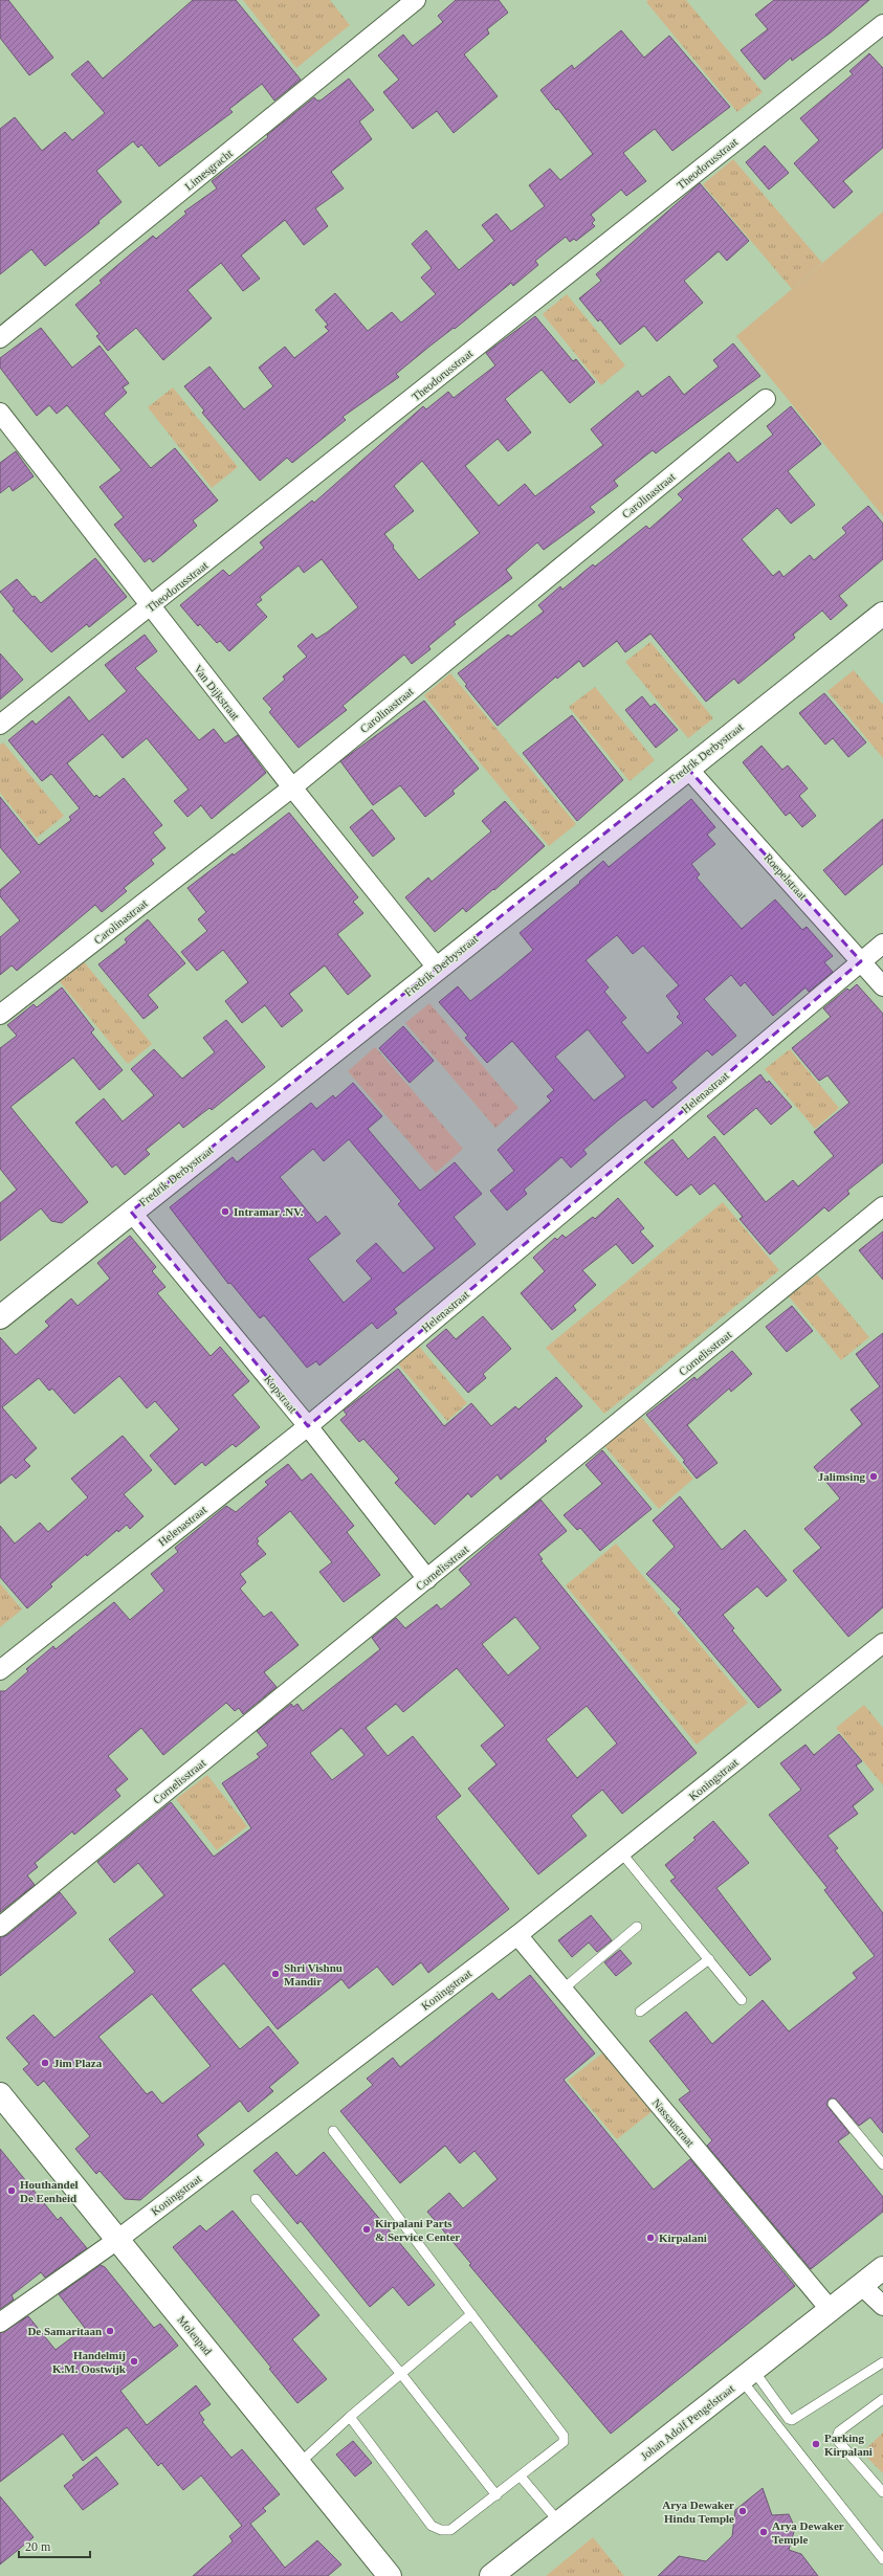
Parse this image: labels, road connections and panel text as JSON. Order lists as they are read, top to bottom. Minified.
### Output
{"streets":{"main road":["Fredrik Derbystraat","Molenpad","Johan Adolf Pengelstraat"],"street":["Theodorusstraat","Limesgracht","Carolinastraat","Van Dijkstraat","Roepelstraat","Helenastraat","Cornelisstraat","Kopstraat","Koningstraat","Nassaustraat"]},"crossings":[["Theodorusstraat","Van Dijkstraat"],["Carolinastraat","Van Dijkstraat"],["Van Dijkstraat","Fredrik Derbystraat"],["Fredrik Derbystraat","Roepelstraat"],["Fredrik Derbystraat","Kopstraat"],["Roepelstraat","Helenastraat"],["Helenastraat","Kopstraat"],["Cornelisstraat","Kopstraat"],["Koningstraat","Nassaustraat"],["Koningstraat","Molenpad"],["Nassaustraat","Johan Adolf Pengelstraat"]],"places":["Intramar .NV.","Jalimsing","Shri Vishnu Mandir","Jim Plaza","Houthandel De Eenheid","Kirpalani Parts & Service Center","Kirpalani","De Samaritaan","Handelmij K.M. Oostwijk","Parking Kirpalani","Arya Dewaker Hindu Temple","Arya Dewaker Temple"],"scale_bar":"20 m"}
